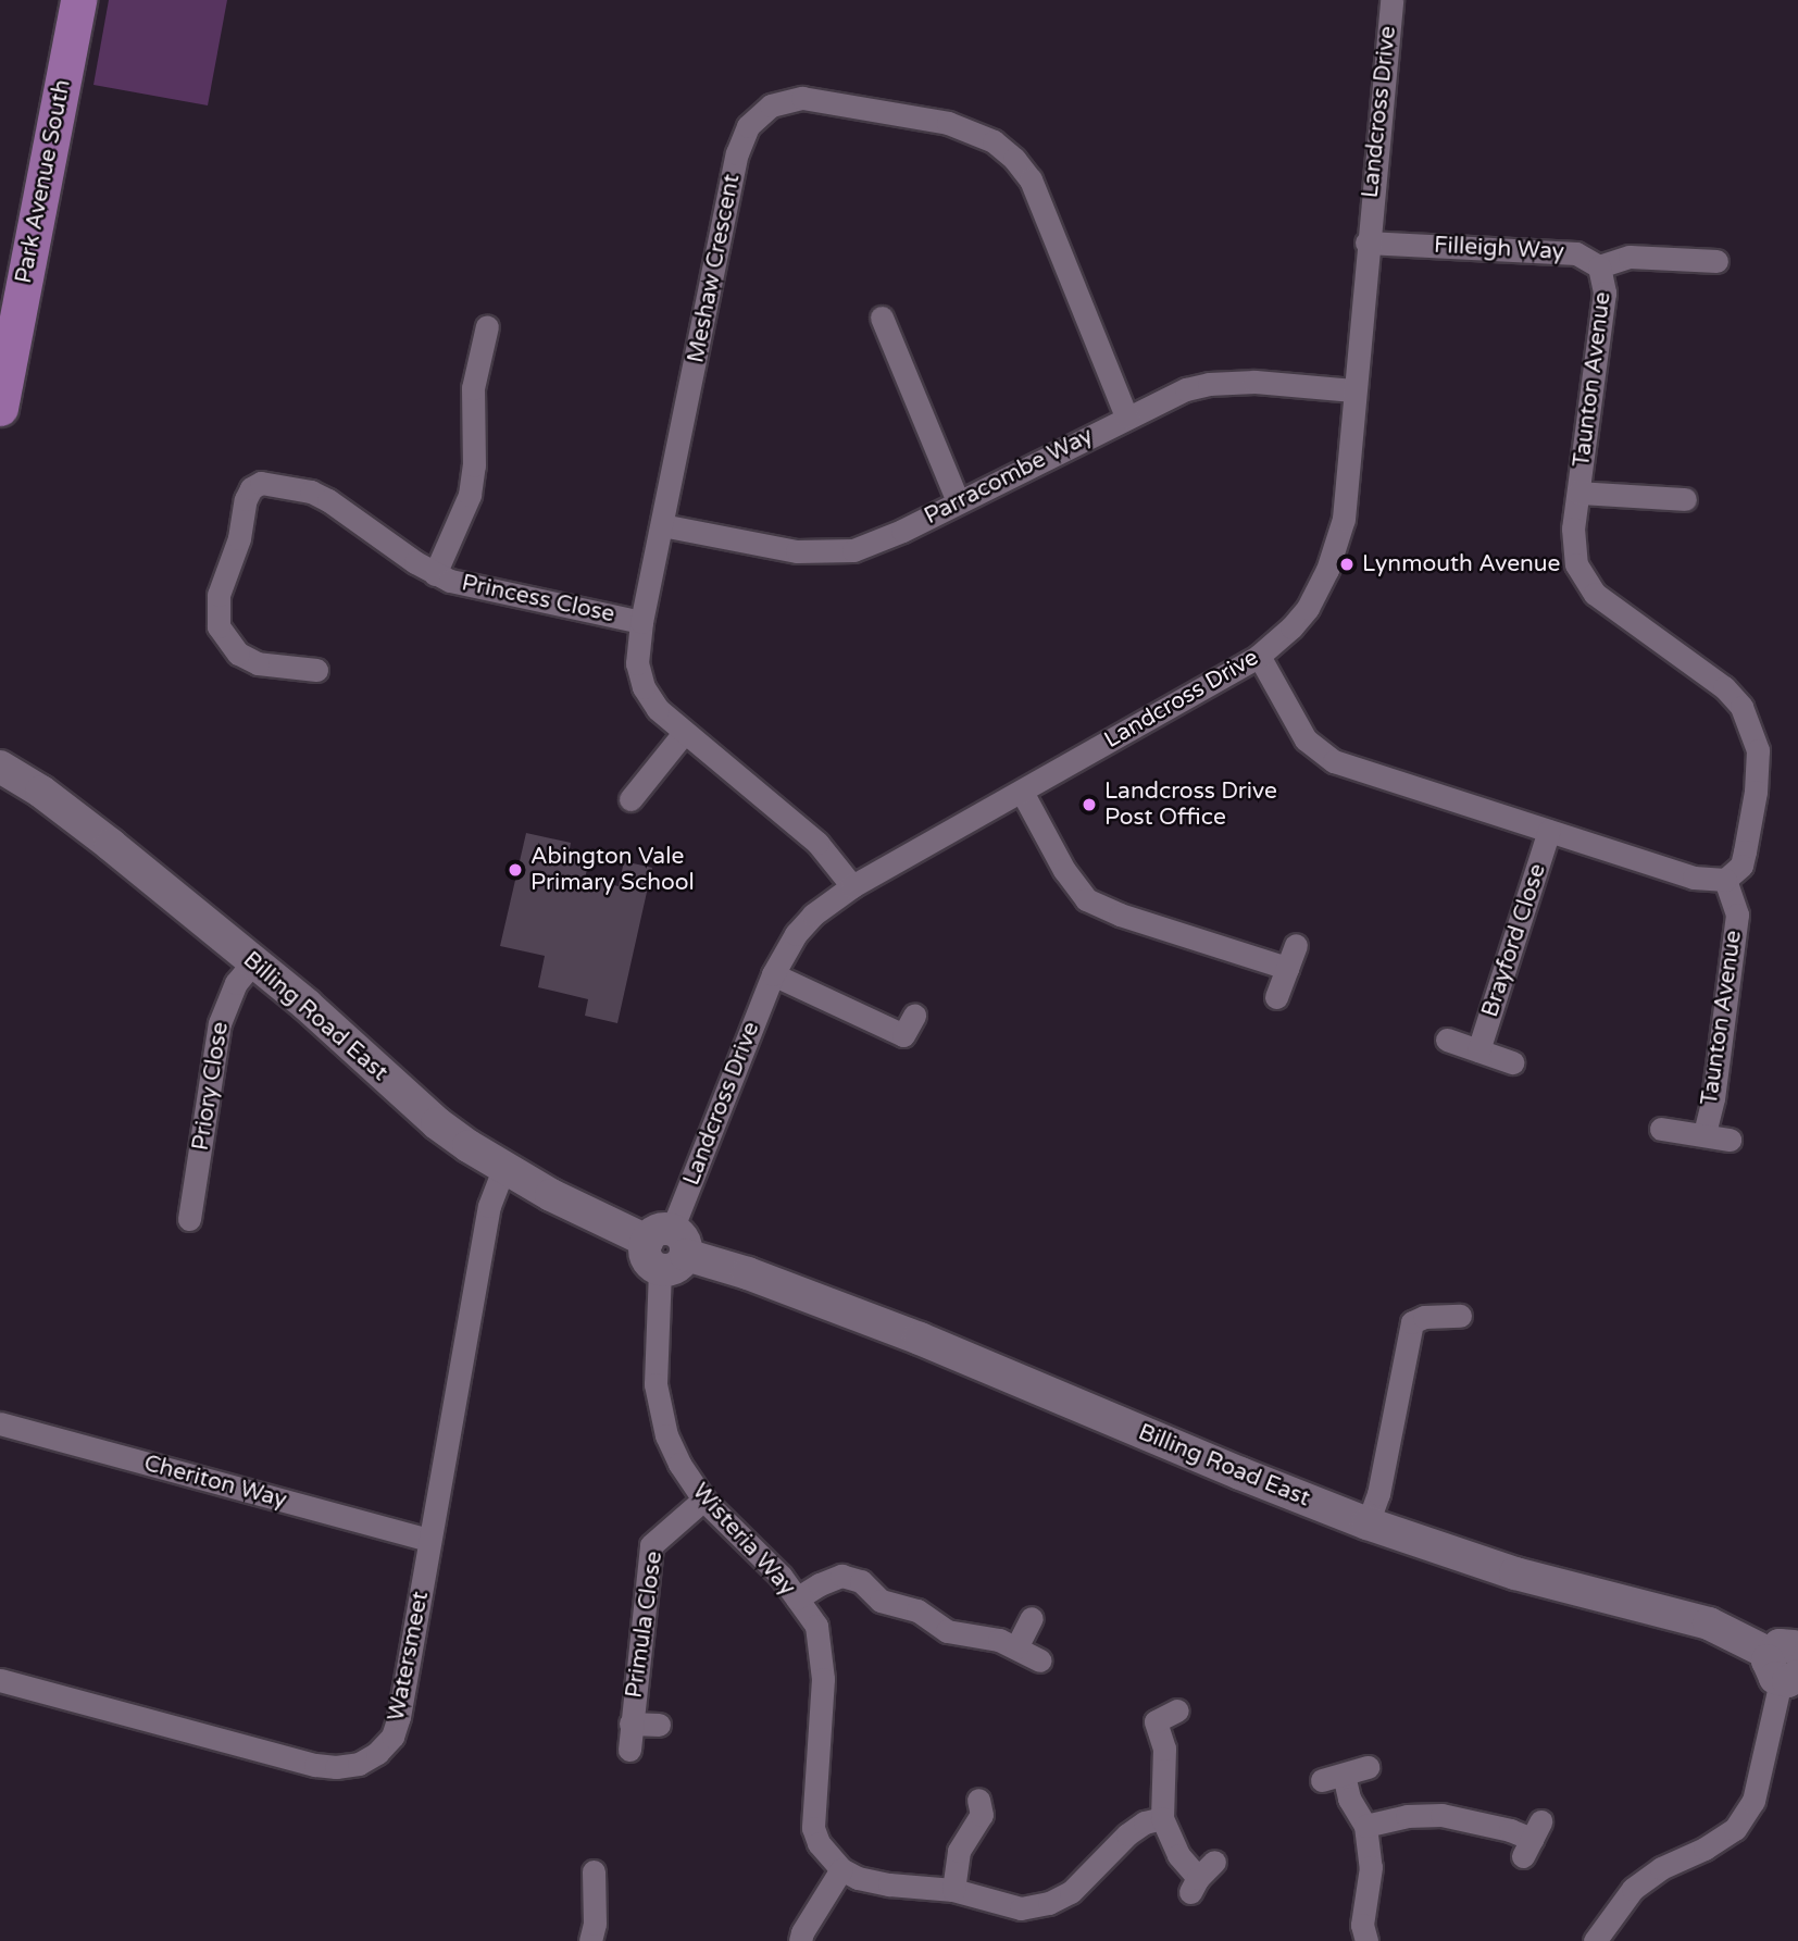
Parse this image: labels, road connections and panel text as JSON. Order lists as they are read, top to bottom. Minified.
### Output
{"streets":{"main road":["Park Avenue South"],"street":["Landcross Drive","Filleigh Way","Meshaw Crescent","Taunton Avenue","Parracombe Way","Princess Close","Brayford Close","Billing Road East","Priory Close","Cheriton Way","Wisteria Way","Primula Close","Watersmeet"]},"crossings":[["Landcross Drive","Filleigh Way"],["Landcross Drive","Meshaw Crescent"],["Landcross Drive","Parracombe Way"],["Landcross Drive","Billing Road East"],["Landcross Drive","Wisteria Way"],["Filleigh Way","Taunton Avenue"],["Meshaw Crescent","Parracombe Way"],["Meshaw Crescent","Princess Close"],["Billing Road East","Priory Close"],["Billing Road East","Wisteria Way"],["Billing Road East","Watersmeet"],["Cheriton Way","Watersmeet"],["Wisteria Way","Primula Close"]],"places":["Lynmouth Avenue","Landcross Drive Post Office","Abington Vale Primary School"]}
